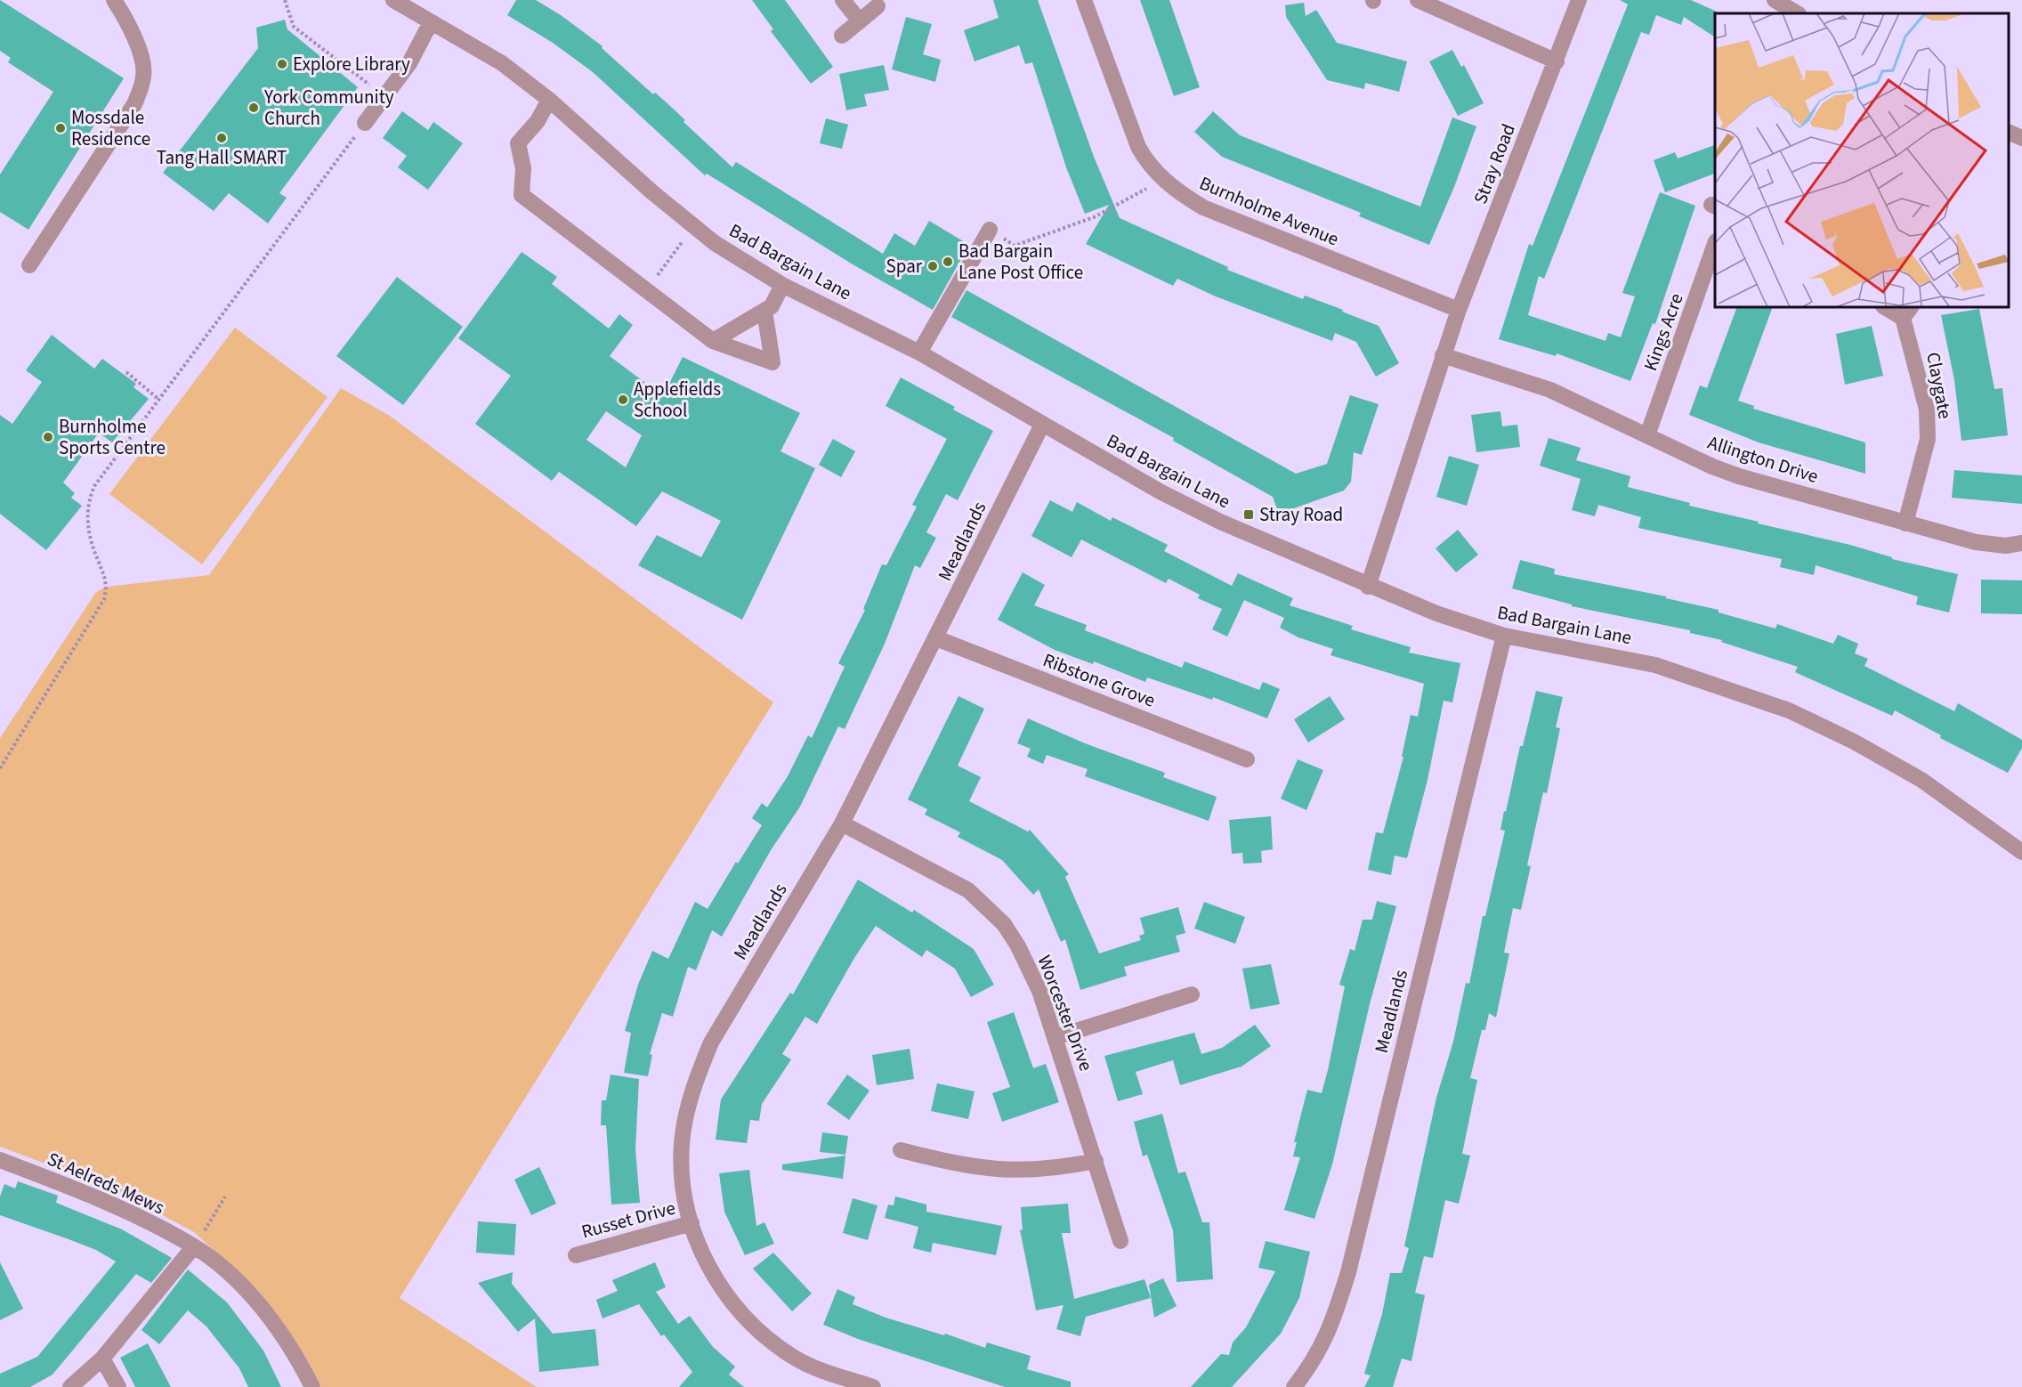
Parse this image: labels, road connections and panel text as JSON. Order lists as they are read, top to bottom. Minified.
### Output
{"streets":{"street":["Stray Road","Burnholme Avenue","Bad Bargain Lane","Kings Acre","Claygate","Allington Drive","Meadlands","Ribstone Grove","Worcester Drive","St Aelreds Mews","Russet Drive"]},"crossings":[["Stray Road","Burnholme Avenue"],["Stray Road","Bad Bargain Lane"],["Stray Road","Allington Drive"],["Bad Bargain Lane","Meadlands"],["Kings Acre","Allington Drive"],["Claygate","Allington Drive"],["Meadlands","Ribstone Grove"],["Meadlands","Worcester Drive"],["Meadlands","Russet Drive"]],"places":{"other":["Explore Library","York Community Church","Mossdale Residence","Tang Hall SMART","Bad Bargain Lane Post Office","Spar","Applefields School","Burnholme Sports Centre"],"transit":["Stray Road"]}}
